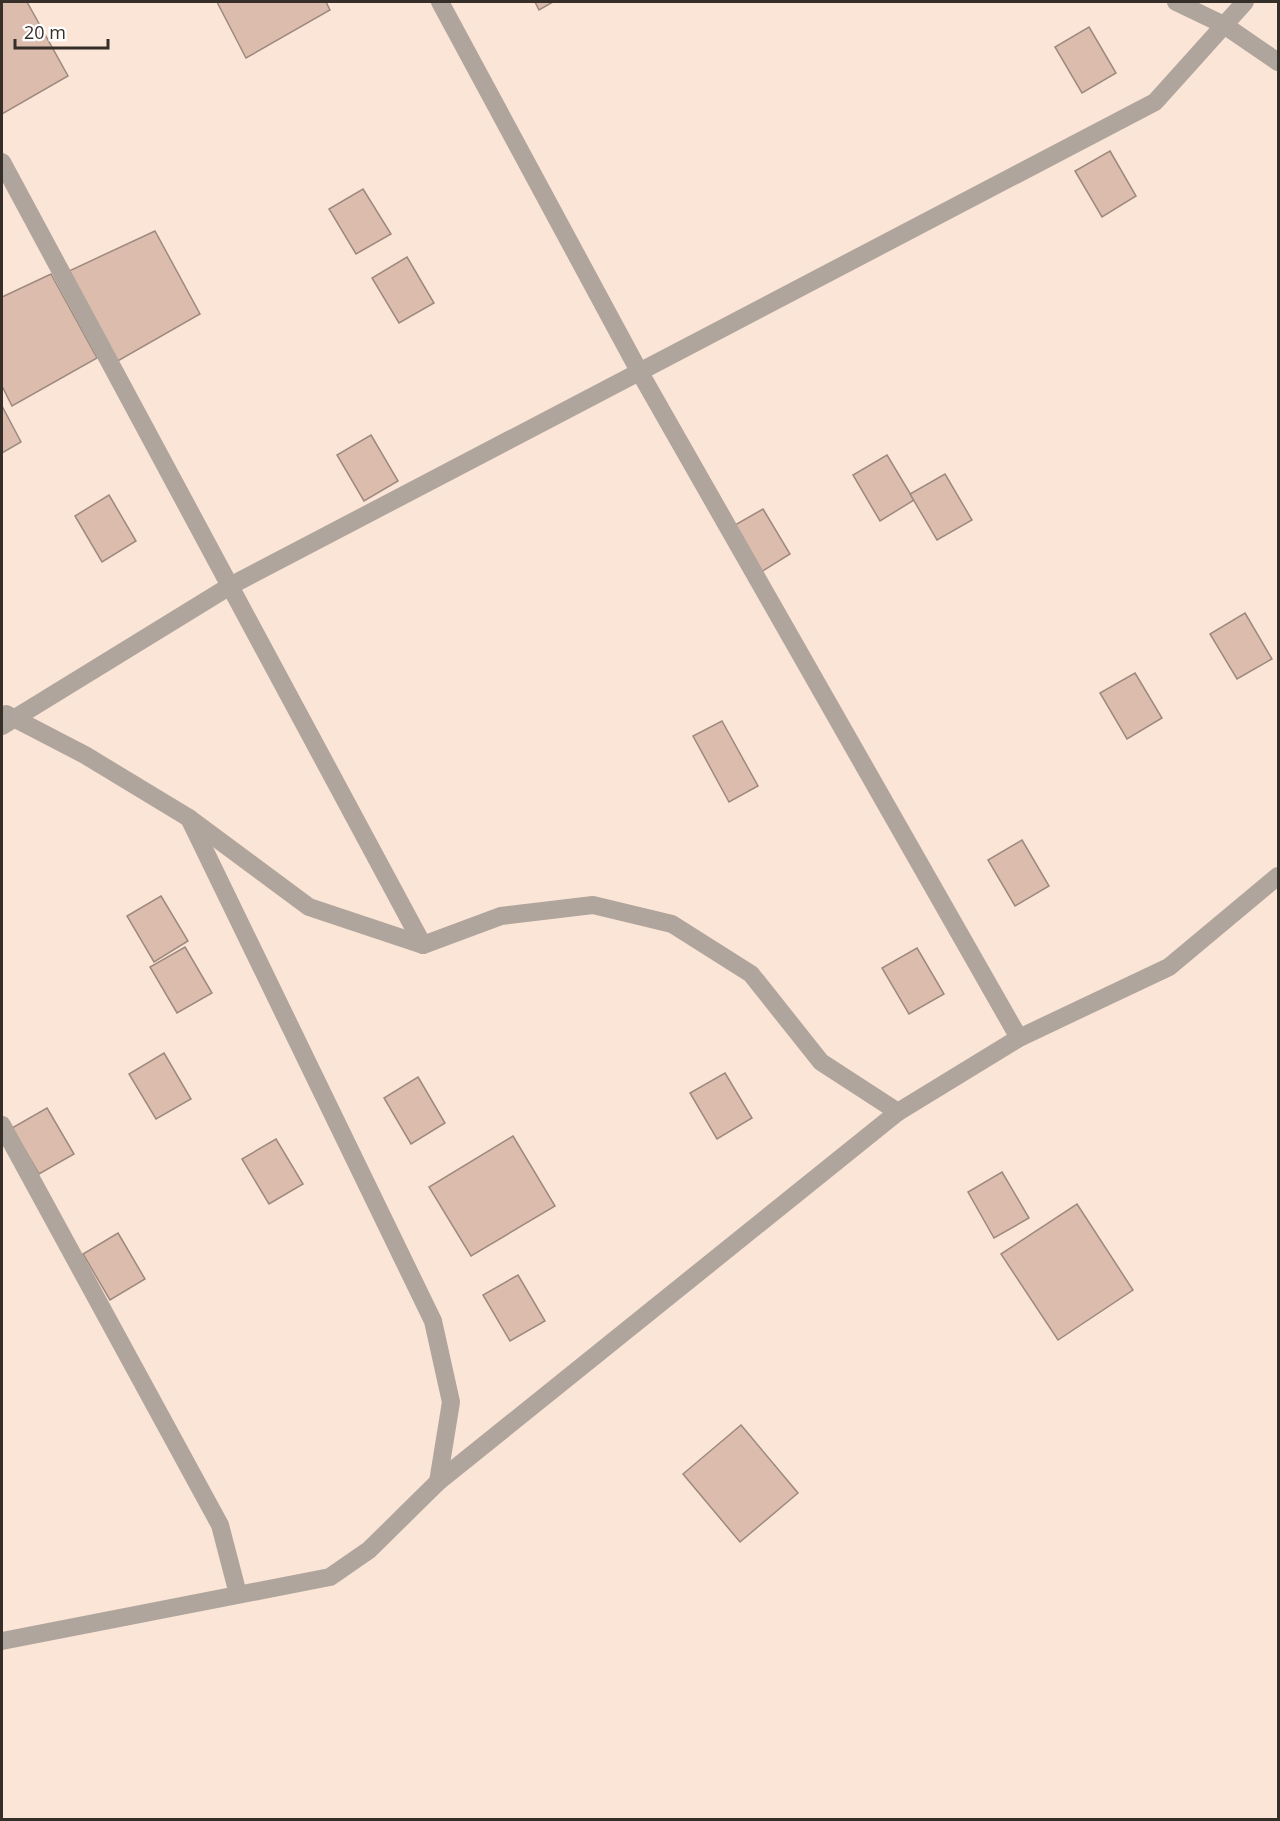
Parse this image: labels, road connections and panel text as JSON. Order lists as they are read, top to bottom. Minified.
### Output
{"scale_bar":"20 m"}
